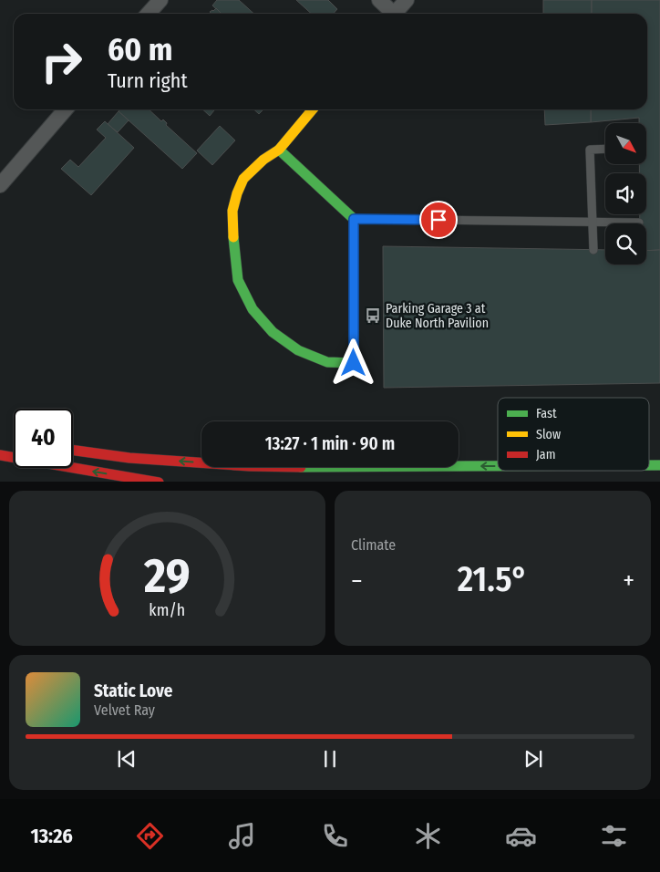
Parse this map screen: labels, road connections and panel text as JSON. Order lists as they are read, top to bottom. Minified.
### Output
{"places":{"bus stop":["Parking Garage 3 at Duke North Pavilion"]},"legend":["Fast","Slow","Jam"],"north":"bottom right","page":{"turn":["60 m","Turn right"],"limit":"40","trip":"13:27 · 1 min · 90 m","tile":"Climate","heat":["−","21.5°","+"],"song":["Static Love","Velvet Ray"],"tabs":"13:26","gauge":["29","km/h"]}}
